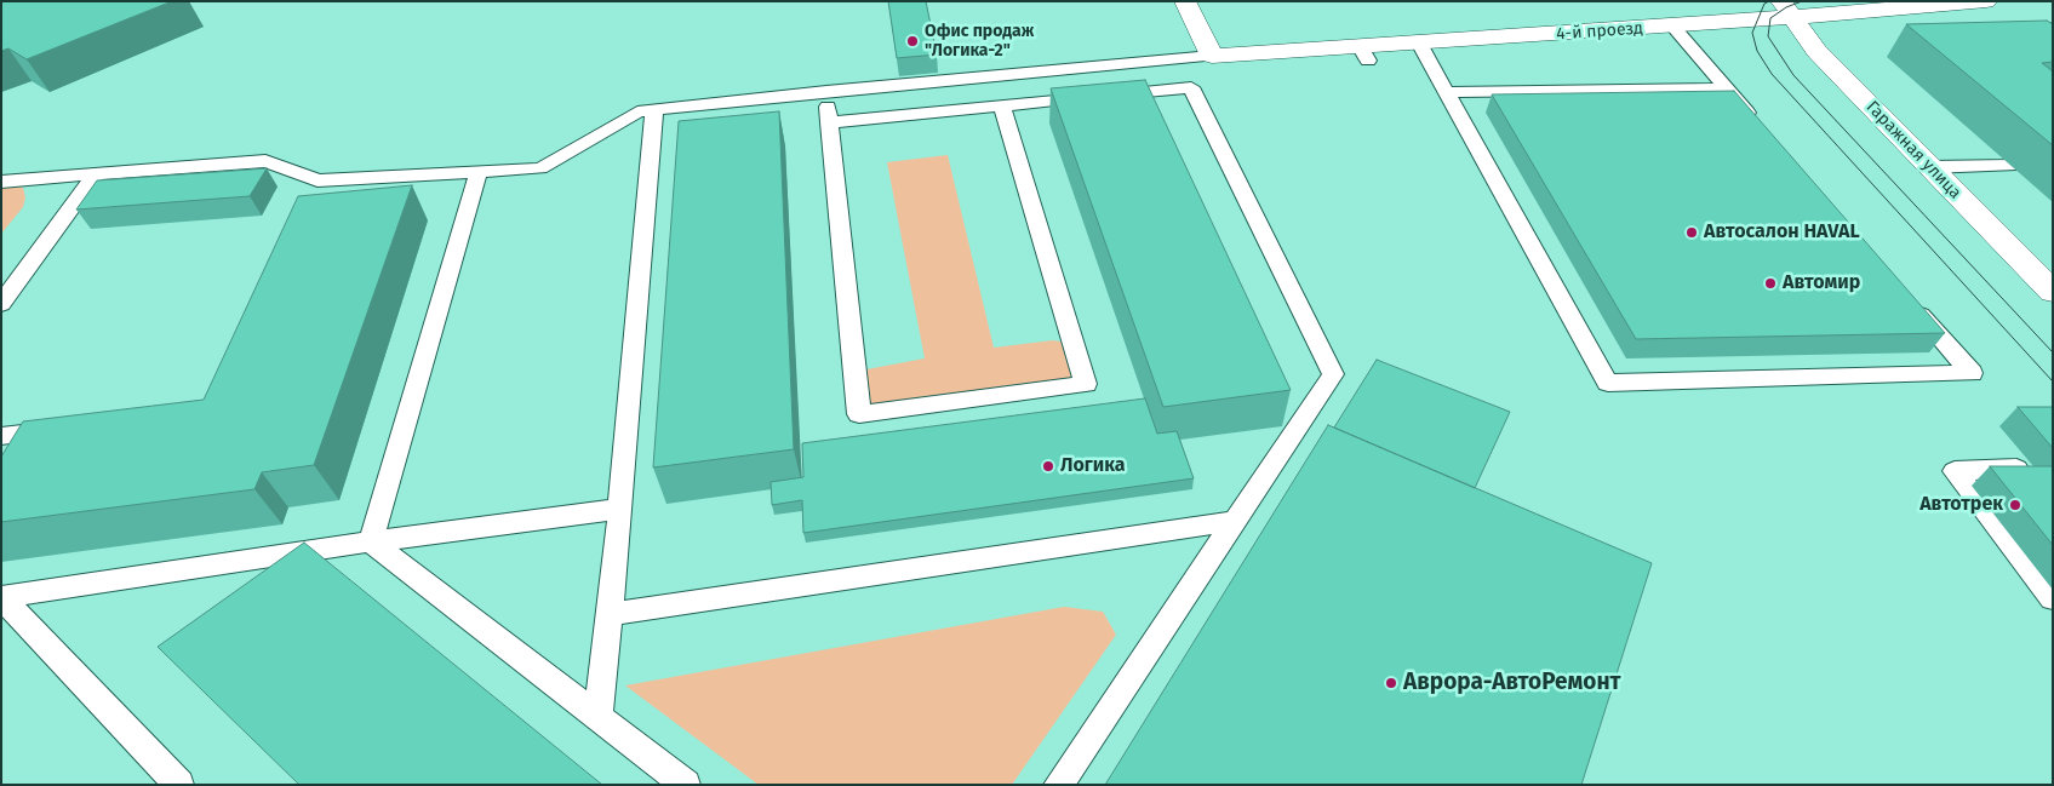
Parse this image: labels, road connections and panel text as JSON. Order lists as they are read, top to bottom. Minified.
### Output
{"streets":{"street":["4-й проезд","Гаражная улица"]},"crossings":[["4-й проезд","Гаражная улица"]],"places":["Офис продаж \"Логика-2\"","Автосалон HAVAL","Автомир","Логика","Автотрек","Аврора-АвтоРемонт"]}
